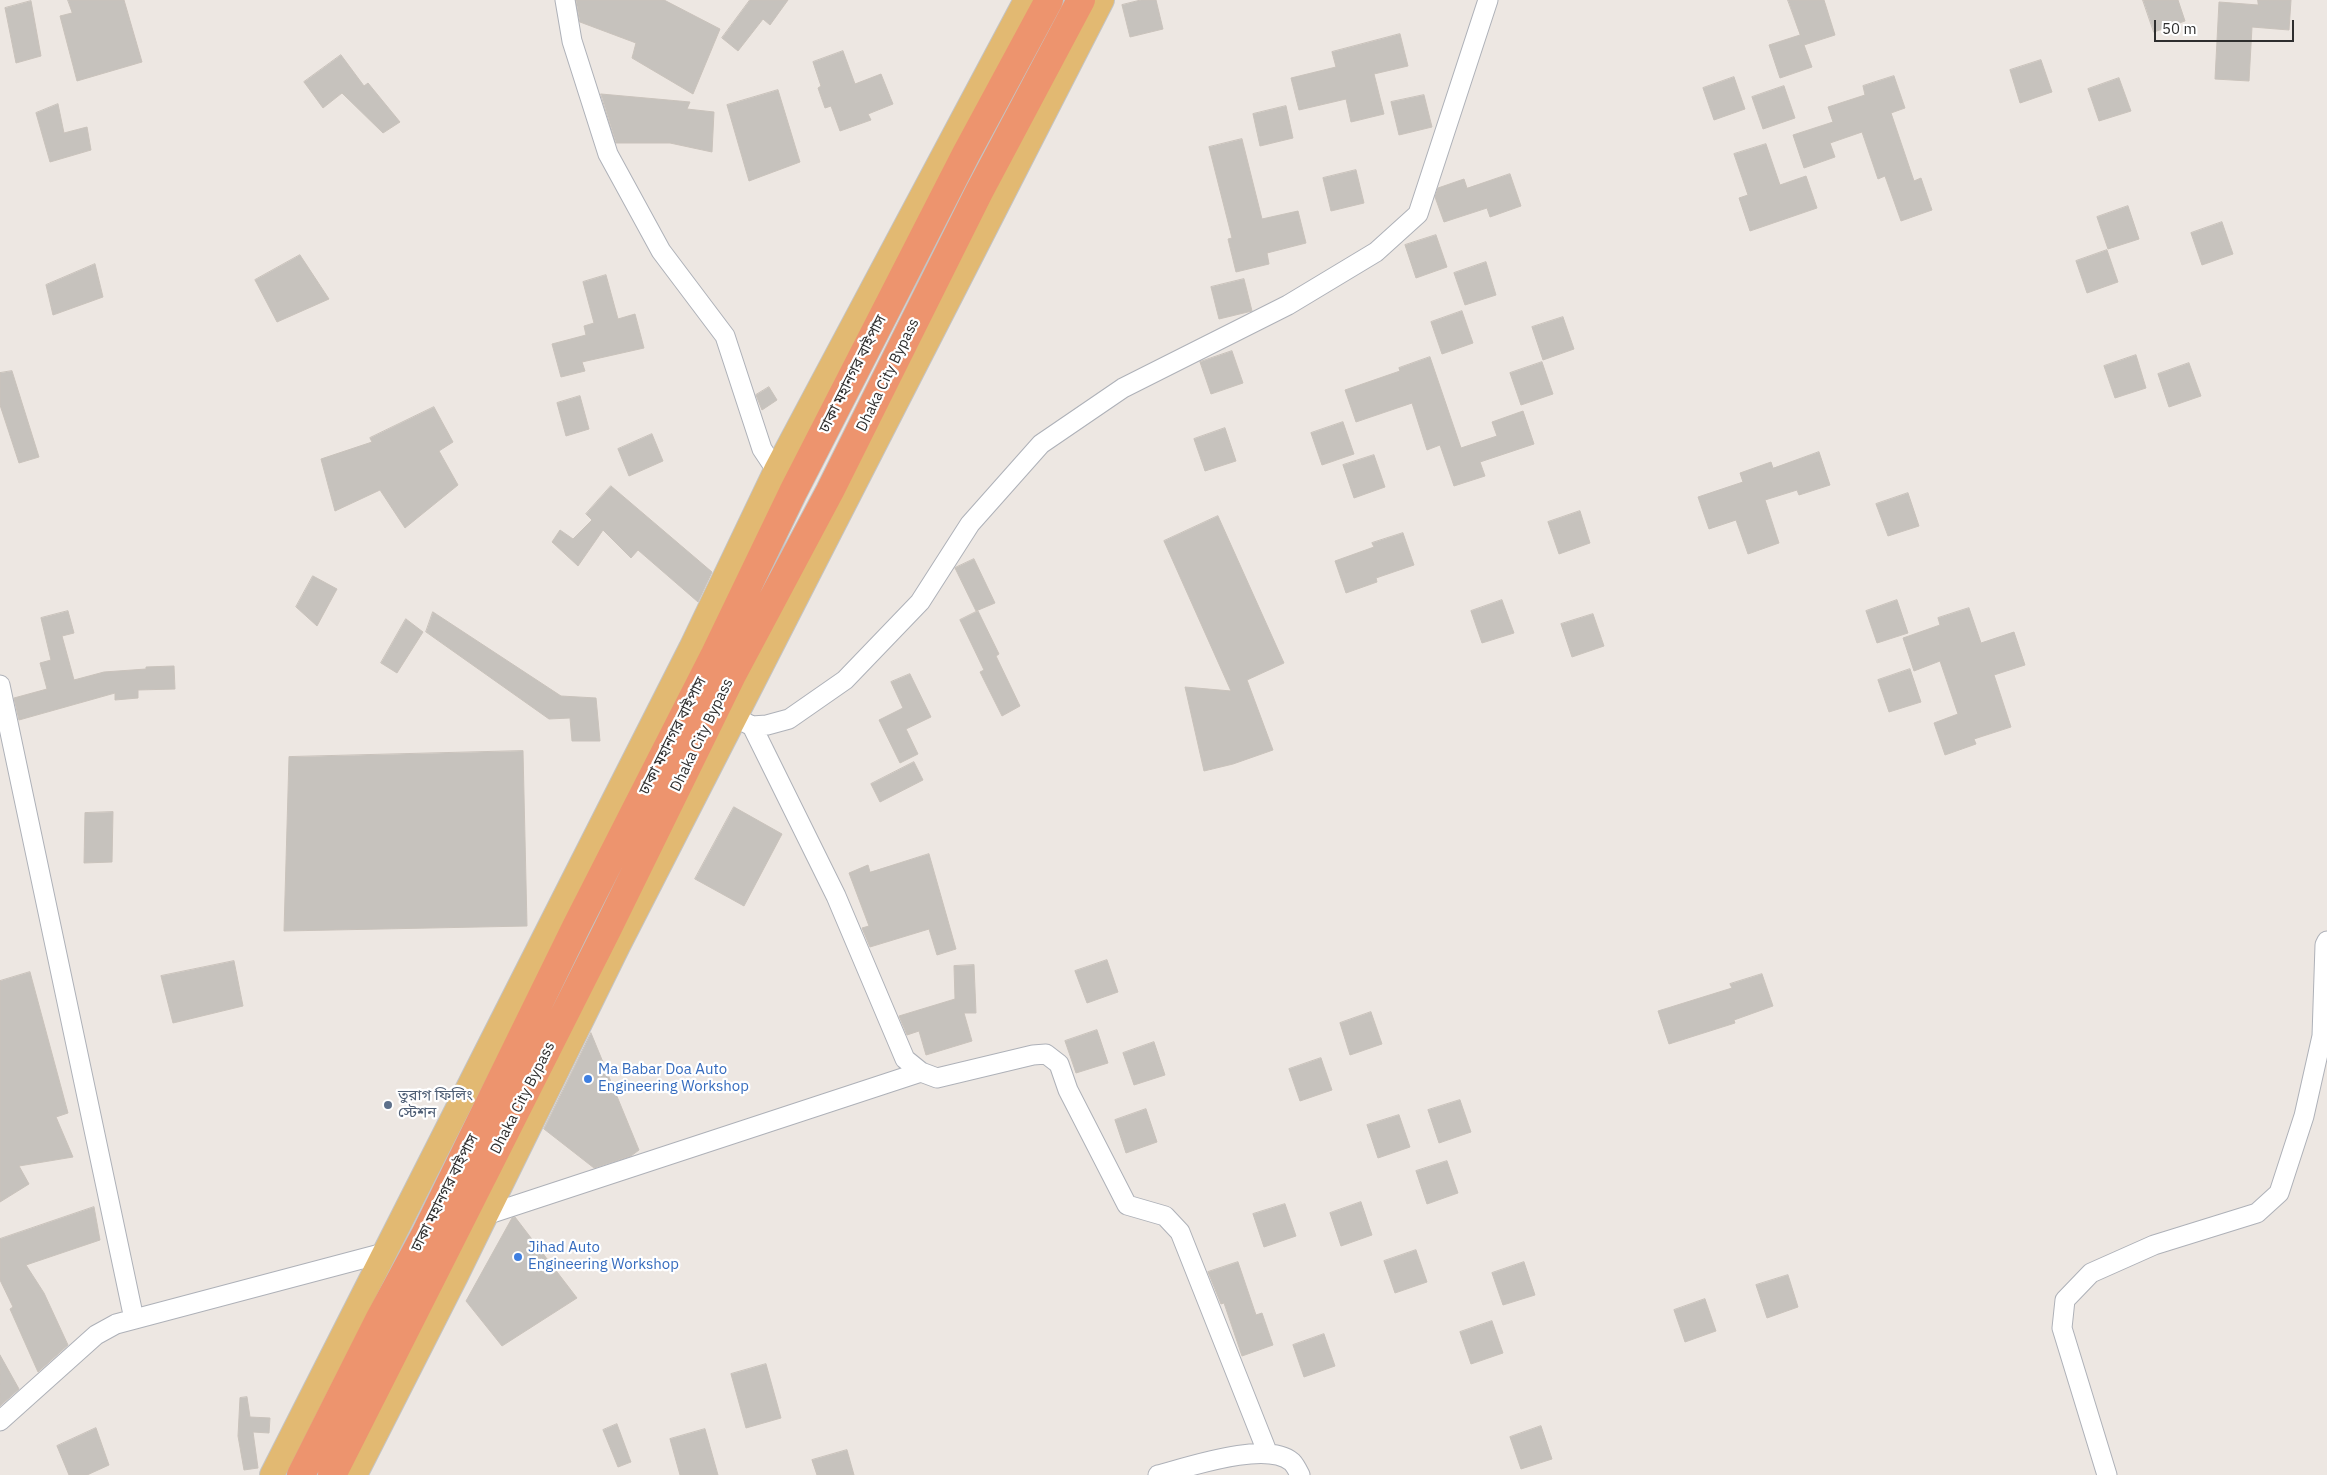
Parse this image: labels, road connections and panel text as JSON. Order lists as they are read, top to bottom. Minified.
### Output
{"streets":{"highway":["ঢাকা মহানগর বাইপাস","Dhaka City Bypass"]},"places":["Ma Babar Doa Auto Engineering Workshop","তুরাগ ফিলিং স্টেশন","Jihad Auto Engineering Workshop"],"scale_bar":"50 m"}
